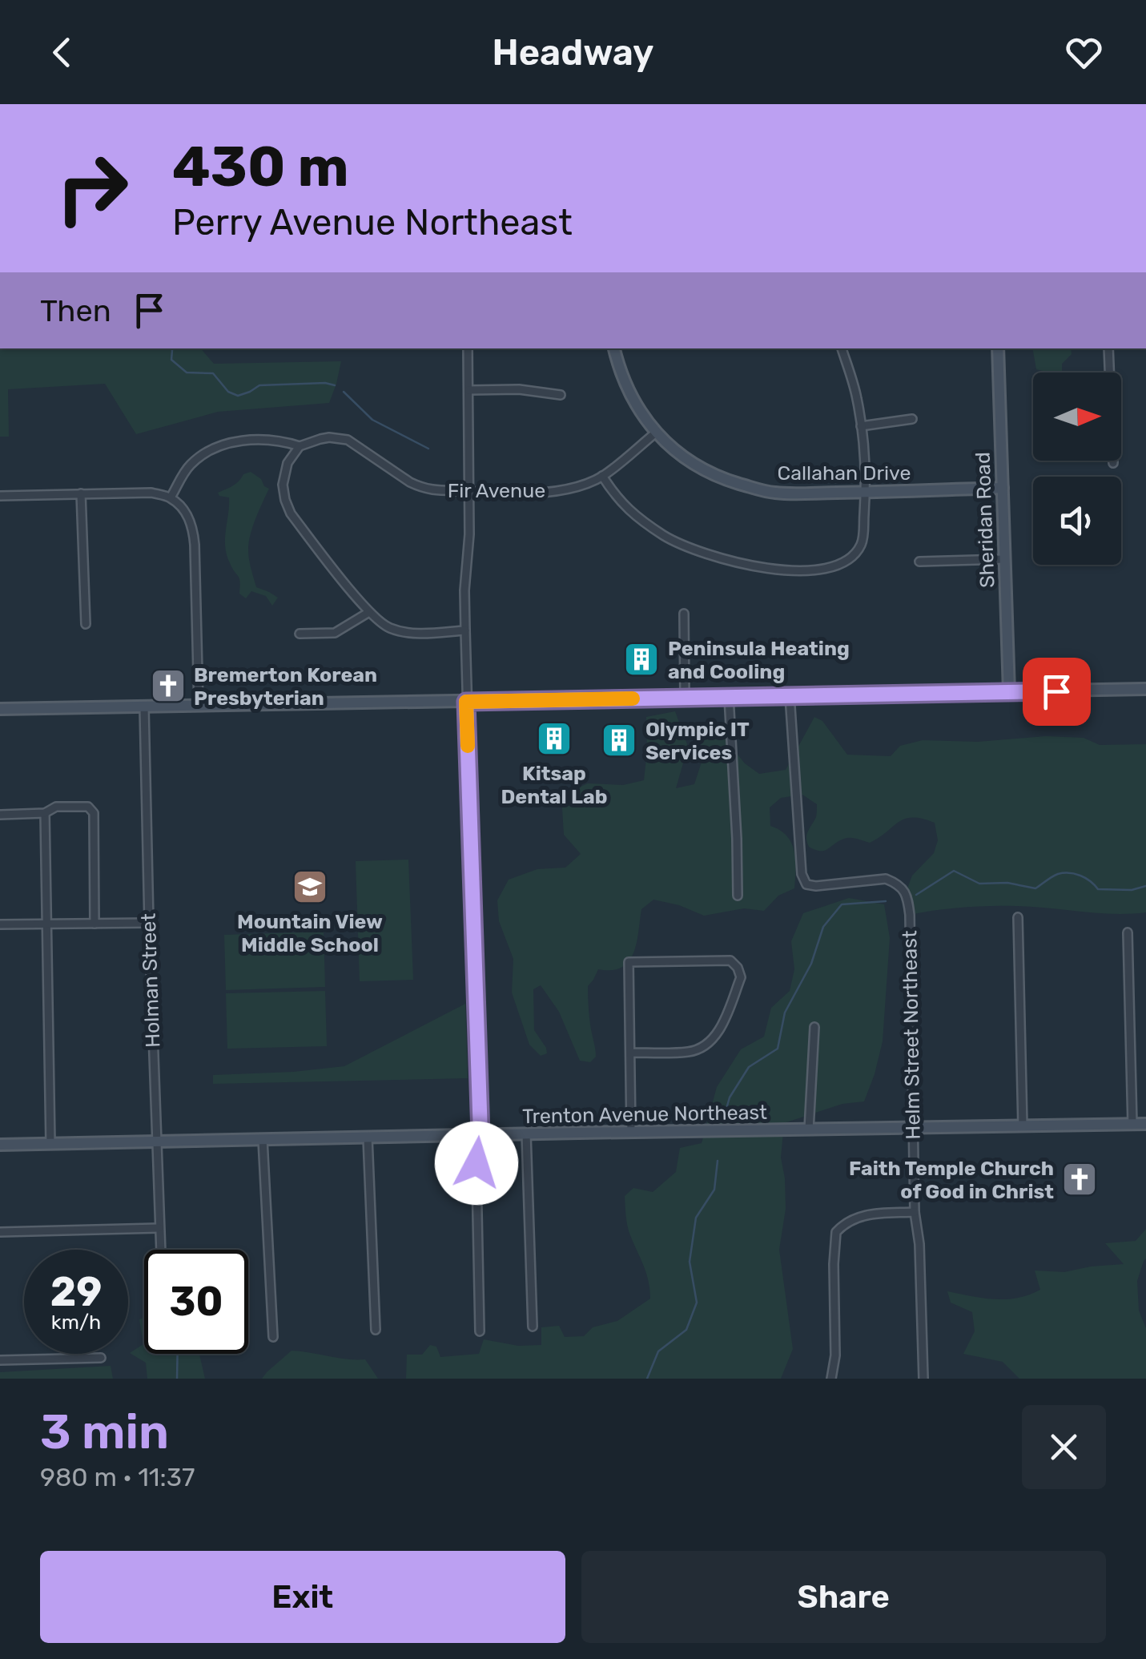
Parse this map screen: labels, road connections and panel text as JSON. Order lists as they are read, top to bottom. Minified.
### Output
{"streets":{"main road":["Callahan Drive","Sheridan Road","Trenton Avenue Northeast"],"street":["Fir Avenue","Holman Street","Helm Street Northeast"]},"crossings":[["Callahan Drive","Fir Avenue"],["Callahan Drive","Sheridan Road"],["Holman Street","Trenton Avenue Northeast"],["Helm Street Northeast","Trenton Avenue Northeast"]],"places":{"building":["Peninsula Heating and Cooling","Kitsap Dental Lab","Olympic IT Services"],"church":["Bremerton Korean Presbyterian","Faith Temple Church of God in Christ"],"school or university":["Mountain View Middle School"]},"north":"right","page":{"header":"Headway","turn":["430 m","Perry Avenue Northeast"],"then":"Then","speed":"29 km/h","limit":"30","heading":["3 min","980 m · 11:37"],"buttons":["Exit","Share"]}}
